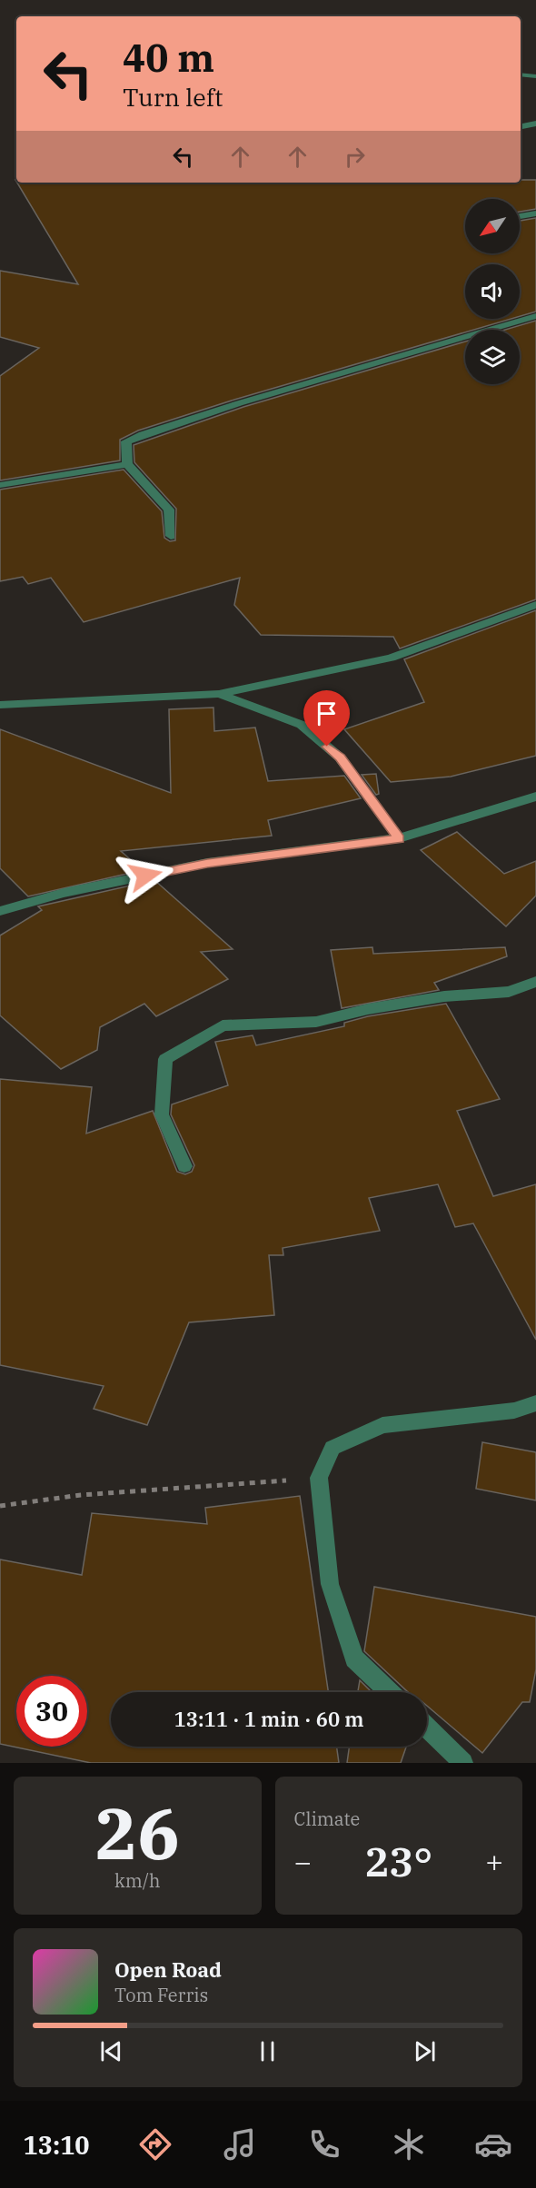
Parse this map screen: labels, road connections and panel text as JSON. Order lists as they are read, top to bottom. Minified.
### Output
{"north":"bottom left","page":{"turn":["40 m","Turn left"],"limit":"30","trip":"13:11 · 1 min · 60 m","tile":[["26","km/h"],"Climate"],"heat":["−","23°","+"],"song":["Open Road","Tom Ferris"],"tabs":"13:10"}}
